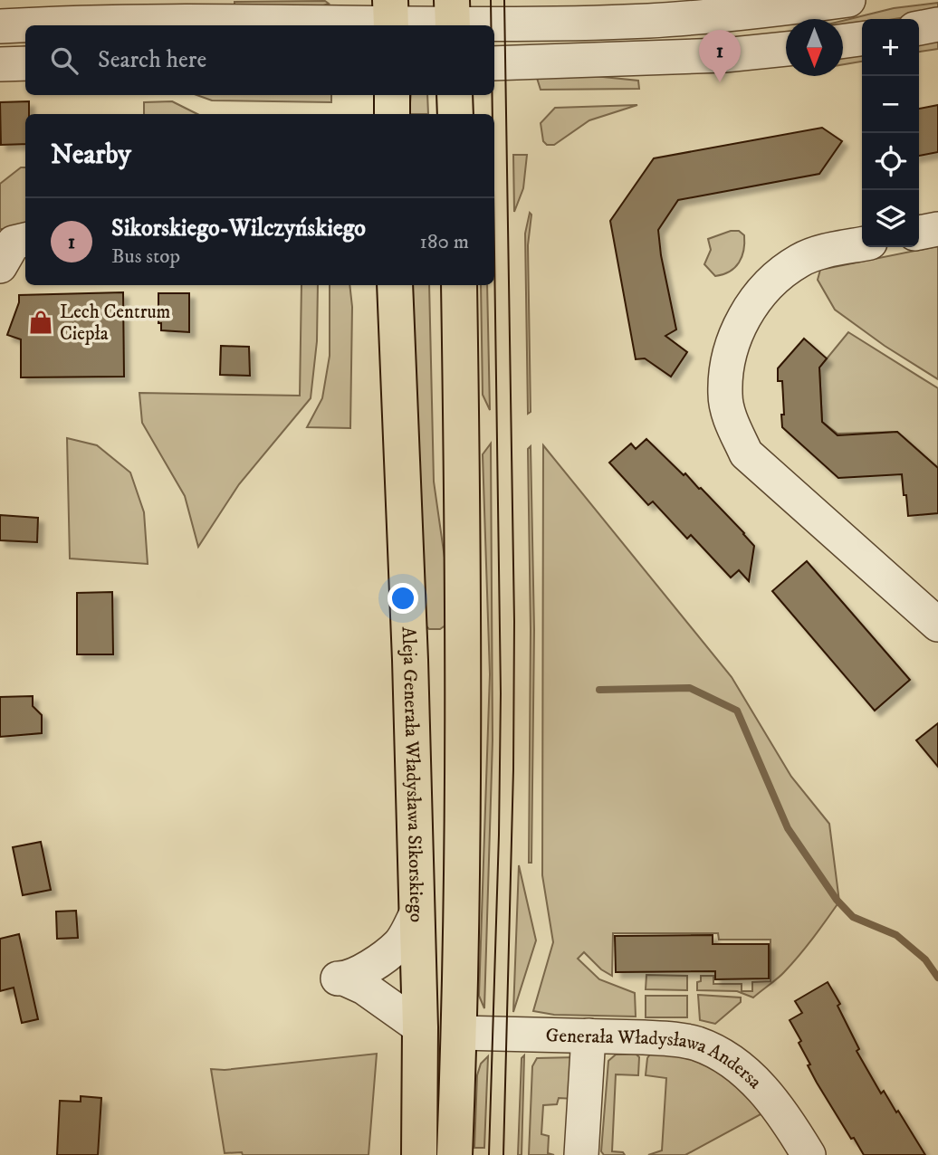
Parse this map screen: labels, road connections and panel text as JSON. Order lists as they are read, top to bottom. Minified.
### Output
{"streets":{"main road":["Aleja Generała Władysława Sikorskiego"],"street":["Generała Władysława Andersa"]},"places":{"shop":["Lech Centrum Ciepła"]},"north":"bottom","page":{"map_buttons":["+","−"],"search":"Search here","pins":"1","heading":"Nearby","list":[{"mark":"1","name":"Sikorskiego-Wilczyńskiego","note":"Bus stop","value":"180 m"}]}}
